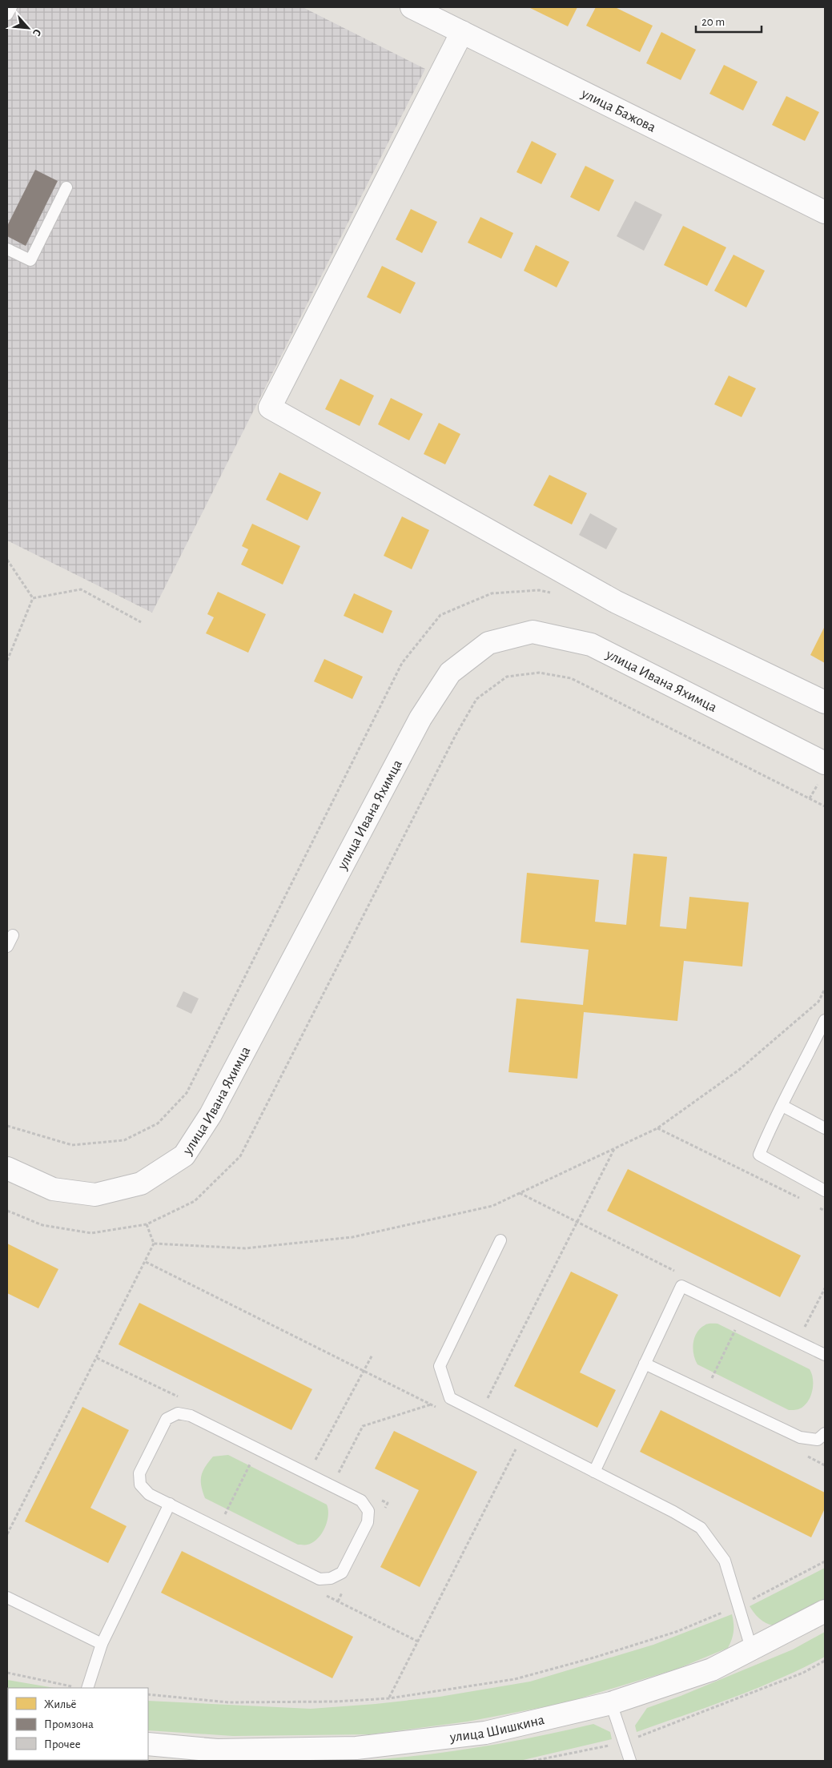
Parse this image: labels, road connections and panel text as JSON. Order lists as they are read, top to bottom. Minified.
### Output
{"streets":{"street":["улица Бажова","улица Ивана Яхимца","улица Шишкина"]},"legend":["Жильё","Промзона","Прочее"],"scale_bar":"20 m","north":"bottom right"}
